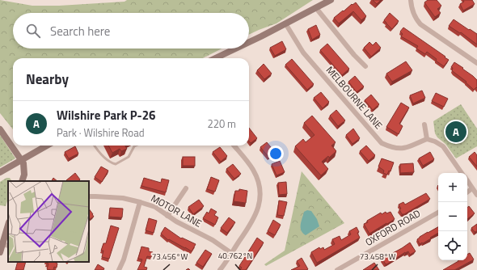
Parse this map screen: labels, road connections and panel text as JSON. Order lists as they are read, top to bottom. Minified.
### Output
{"streets":{"street":["MELBOURNE LANE","MOTOR LANE","OXFORD ROAD"]},"page":{"search":"Search here","heading":"Nearby","list":[{"mark":"A","name":"Wilshire Park P-26","note":"Park · Wilshire Road","value":"220 m"}],"pins":"A","map_buttons":["+","−"]},"coordinates":["40.762°N","73.456°W","73.458°W"]}
